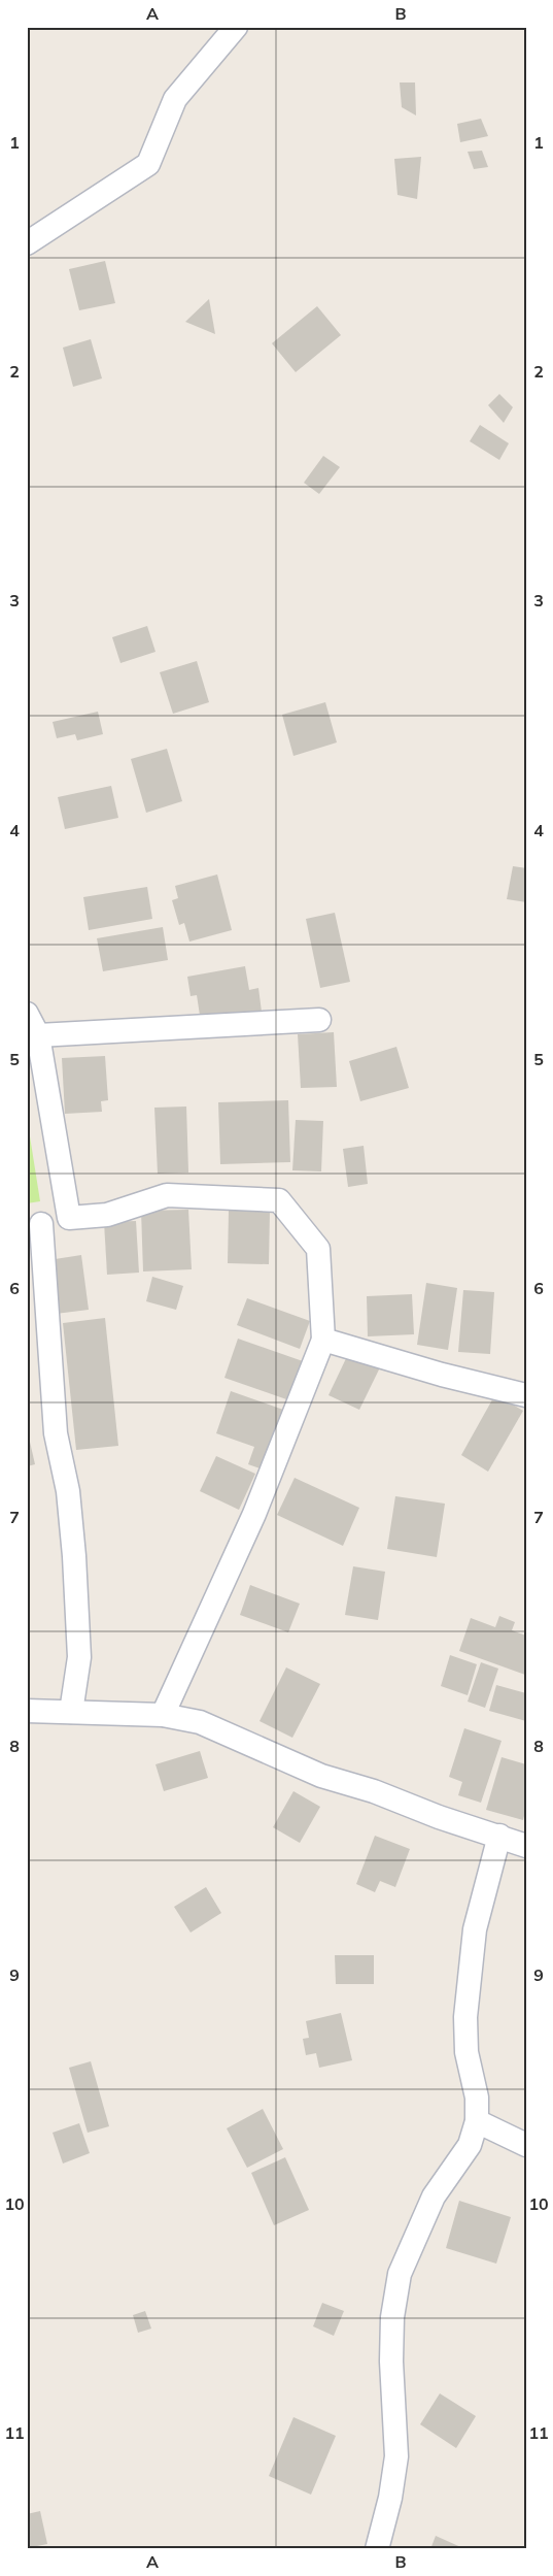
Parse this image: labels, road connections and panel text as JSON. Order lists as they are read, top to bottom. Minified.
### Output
{"grid":{"columns":["A","B"],"rows":["1","2","3","4","5","6","7","8","9","10","11"]}}
